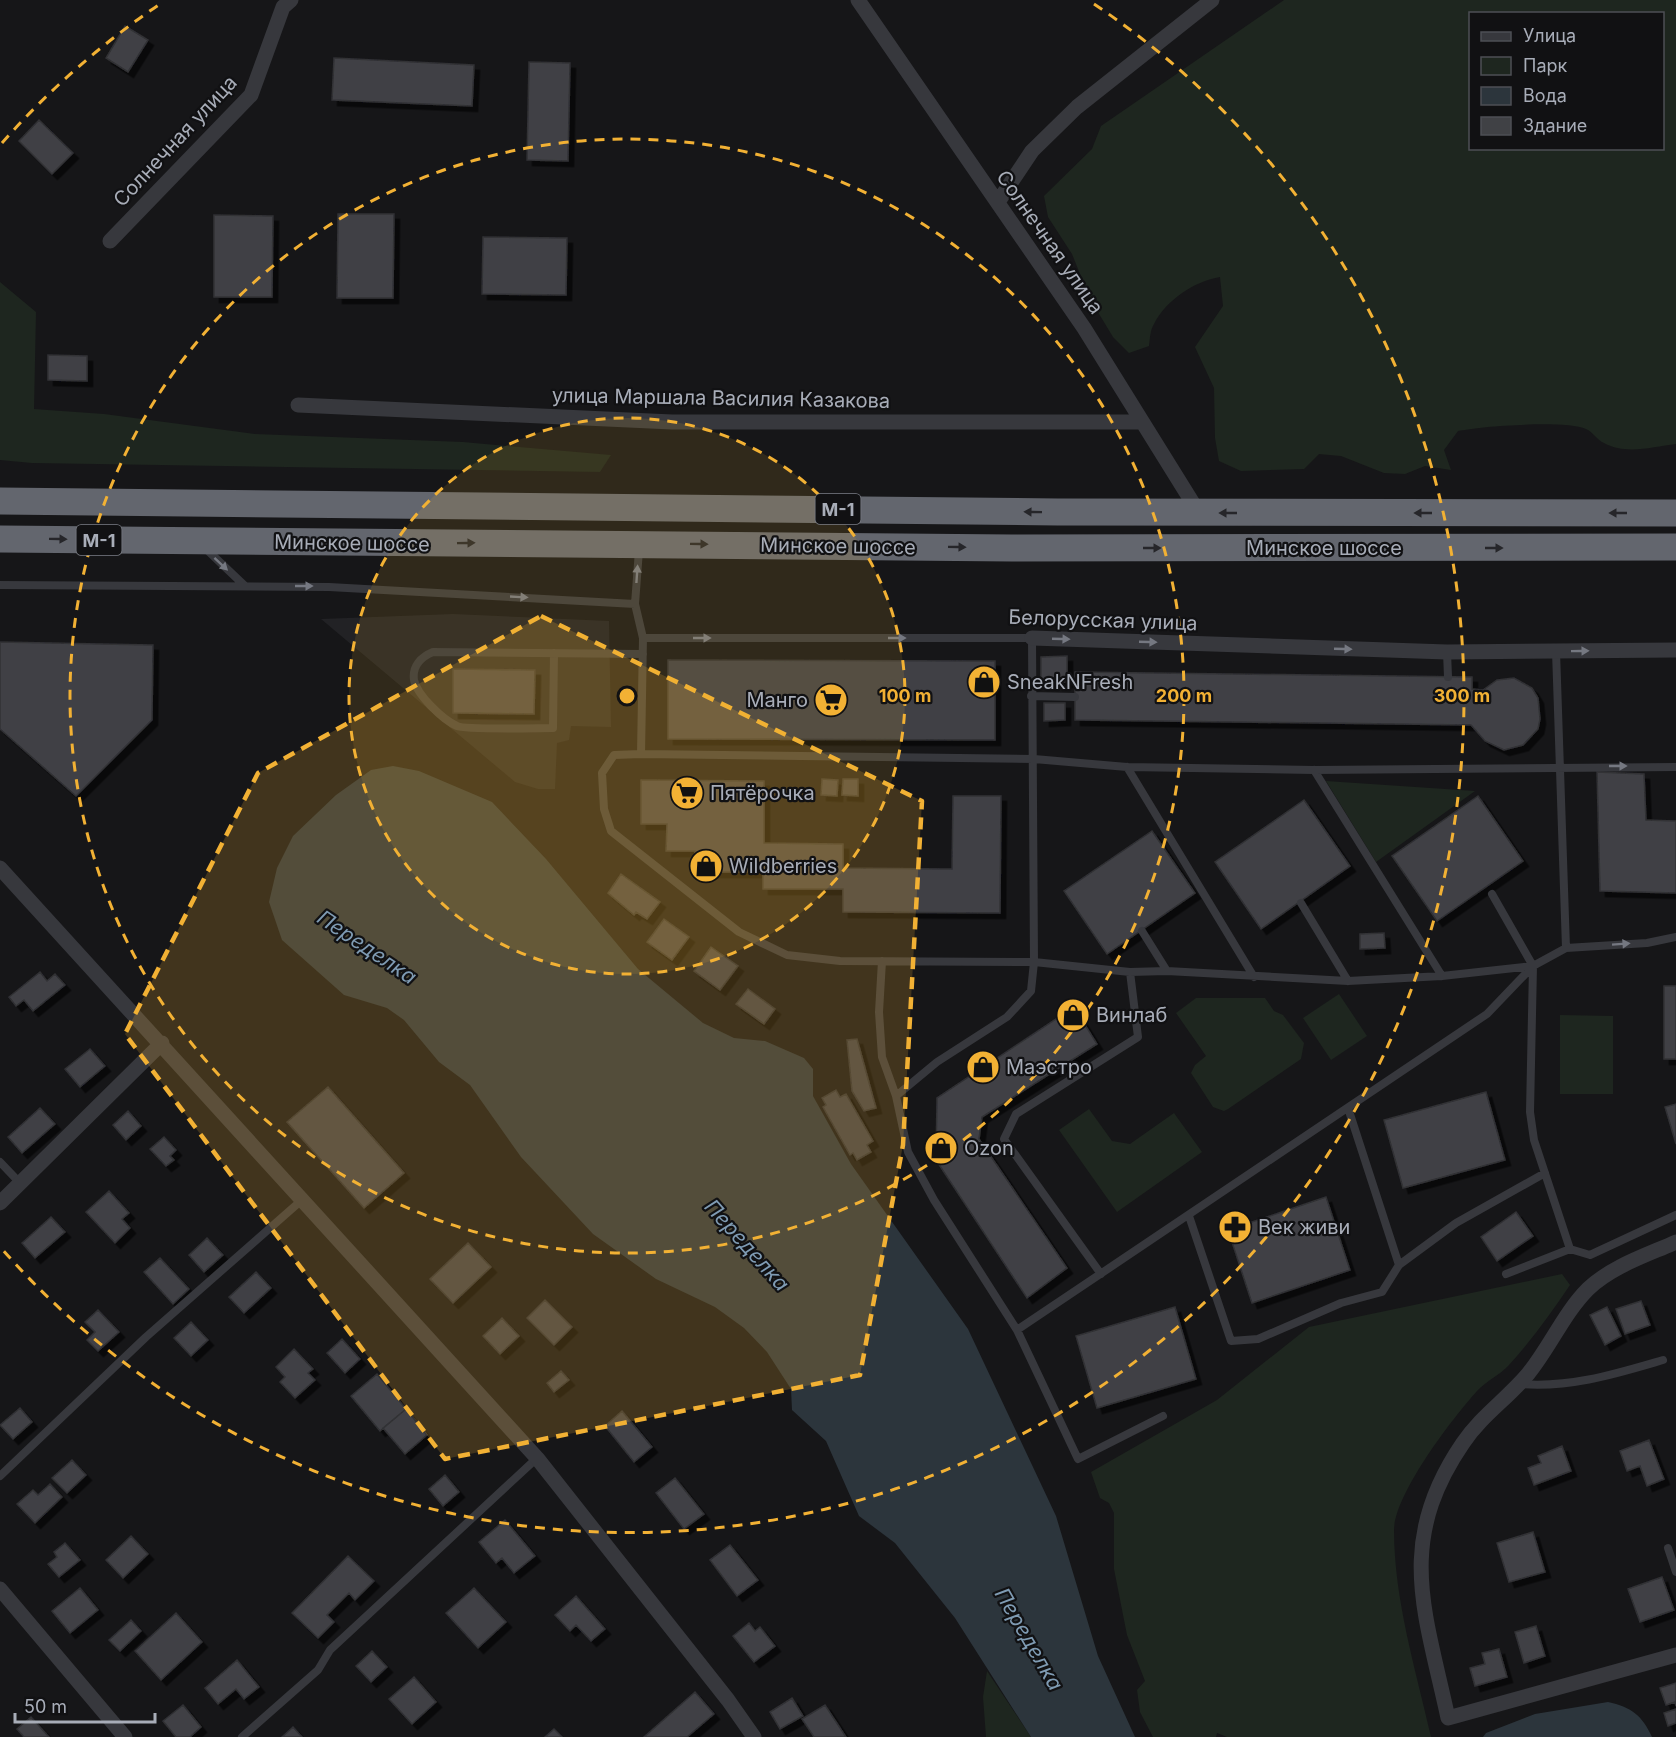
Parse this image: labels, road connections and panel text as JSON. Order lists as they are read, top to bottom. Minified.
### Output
{"streets":{"highway":["М-1","Минское шоссе"],"street":["Солнечная улица","улица Маршала Василия Казакова","Белорусская улица"]},"crossings":[["Солнечная улица","улица Маршала Василия Казакова"],["Солнечная улица","Минское шоссе"]],"water":["Переделка"],"places":{"shop":["SneakNFresh","Wildberries","Винлаб","Маэстро","Ozon"],"supermarket":["Манго","Пятёрочка"],"pharmacy":["Век живи"]},"legend":["Улица","Парк","Вода","Здание"],"scale_bar":"50 m","rings":["100 m","200 m","300 m"]}
